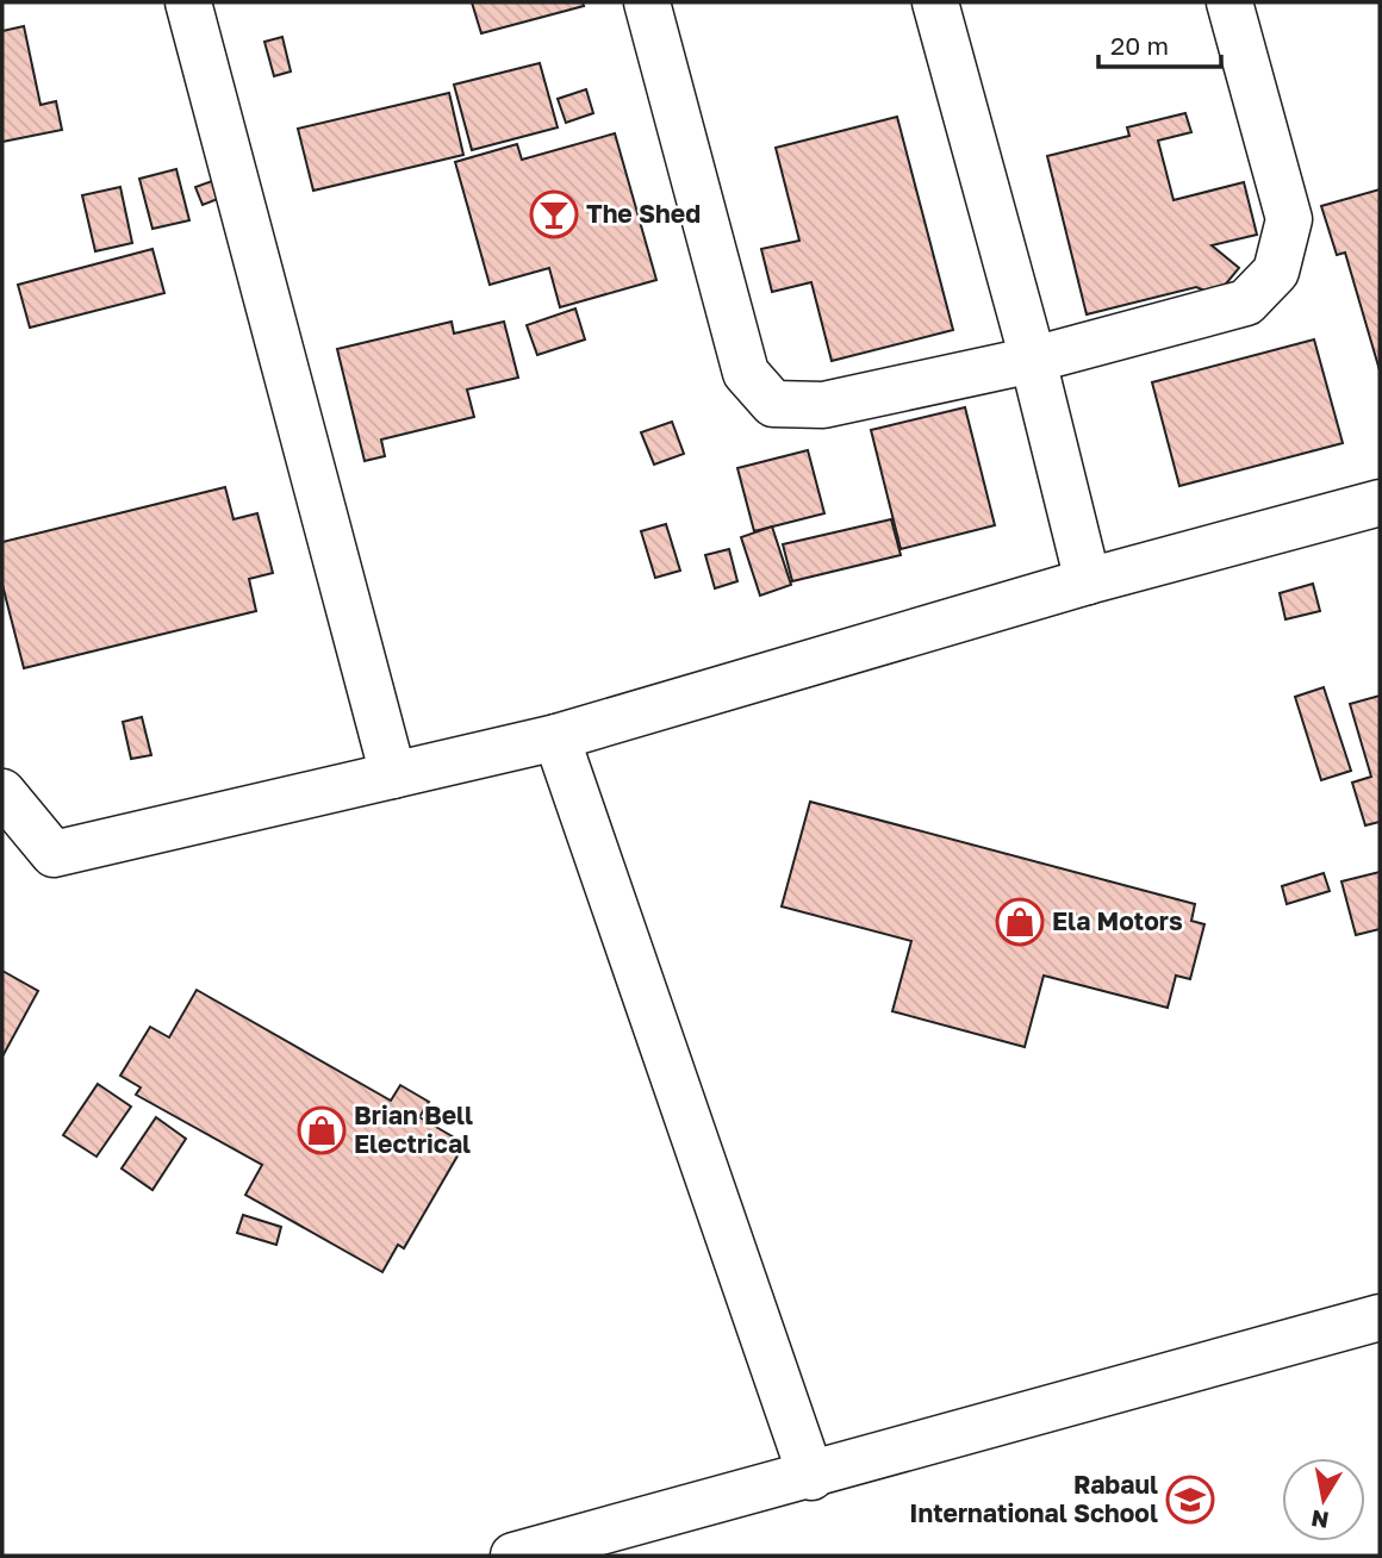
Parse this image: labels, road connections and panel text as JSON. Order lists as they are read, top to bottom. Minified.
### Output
{"places":{"bar":["The Shed"],"shop":["Ela Motors","Brian Bell Electrical"],"school or university":["Rabaul International School"]},"scale_bar":"20 m","north":"bottom"}
